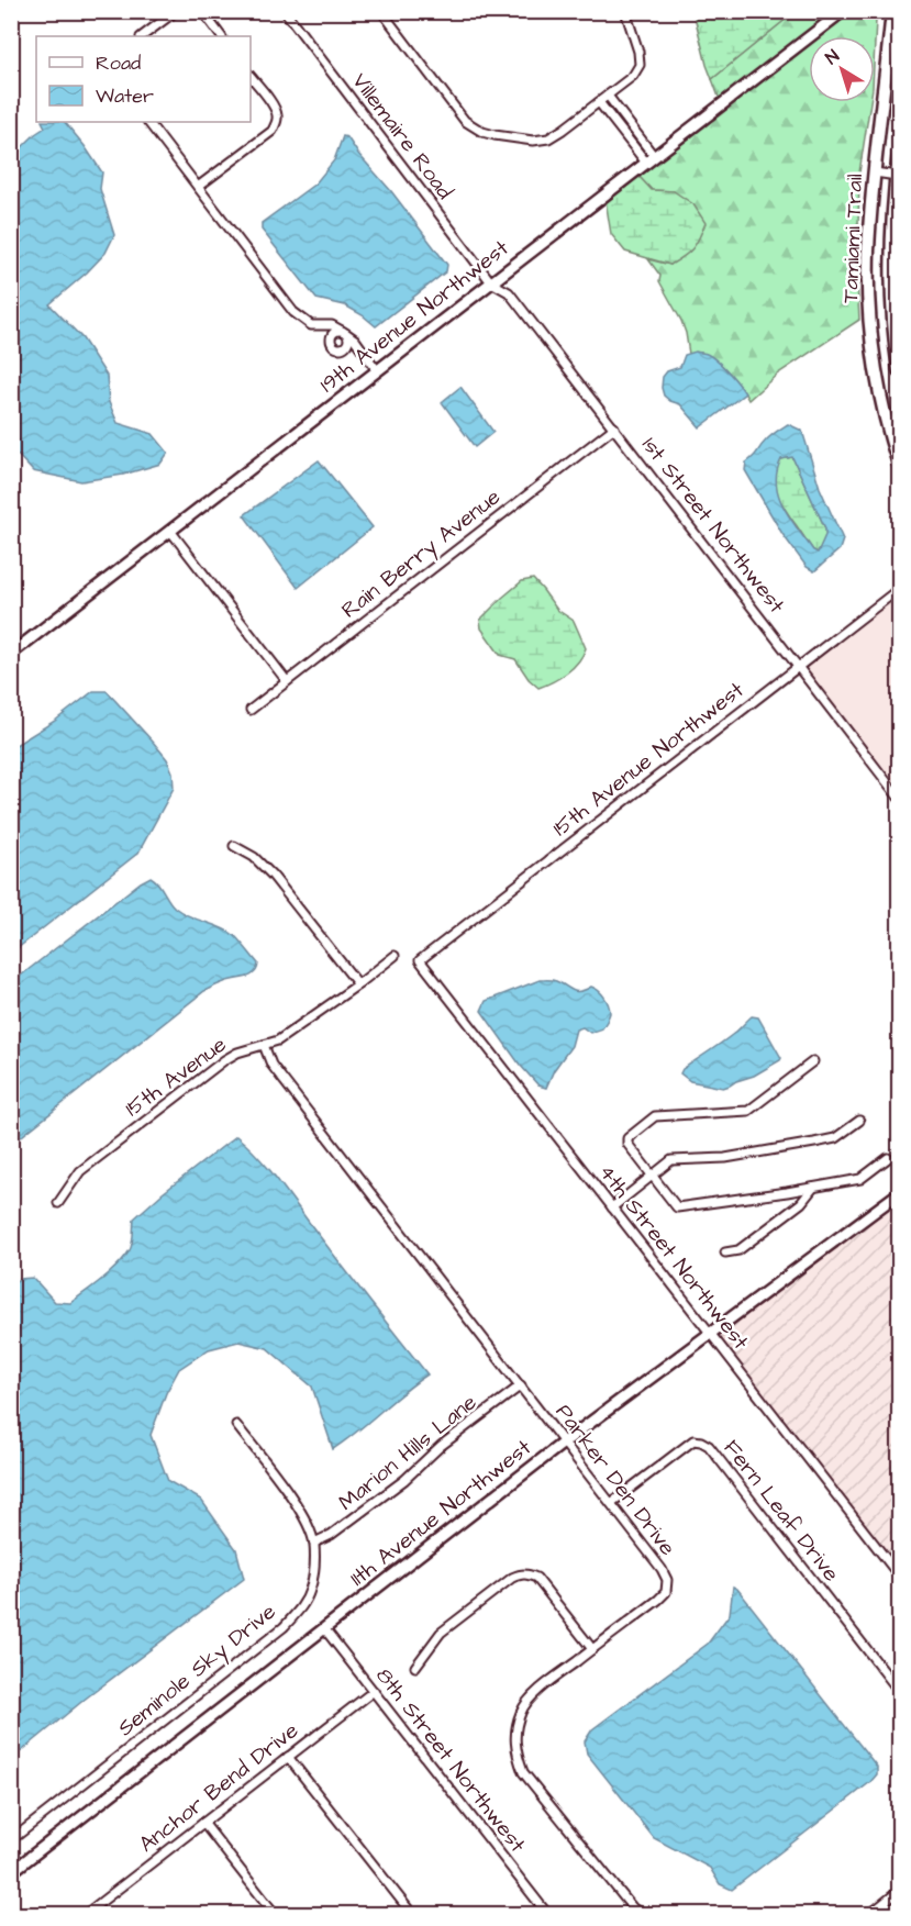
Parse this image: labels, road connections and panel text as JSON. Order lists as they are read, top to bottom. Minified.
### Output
{"streets":{"main road":["Tamiami Trail"],"street":["Villemaire Road","19th Avenue Northwest","1st Street Northwest","Rain Berry Avenue","15th Avenue Northwest","15th Avenue","4th Street Northwest","Marion Hills Lane","Parker Den Drive","Fern Leaf Drive","11th Avenue Northwest","Seminole Sky Drive","8th Street Northwest","Anchor Bend Drive"]},"crossings":[["Villemaire Road","19th Avenue Northwest"],["Villemaire Road","1st Street Northwest"],["19th Avenue Northwest","1st Street Northwest"],["1st Street Northwest","Rain Berry Avenue"],["1st Street Northwest","15th Avenue Northwest"],["15th Avenue Northwest","4th Street Northwest"],["15th Avenue","Parker Den Drive"],["4th Street Northwest","11th Avenue Northwest"],["Marion Hills Lane","Parker Den Drive"],["Marion Hills Lane","Seminole Sky Drive"],["Parker Den Drive","Fern Leaf Drive"],["Parker Den Drive","11th Avenue Northwest"],["11th Avenue Northwest","8th Street Northwest"],["8th Street Northwest","Anchor Bend Drive"]],"legend":["Road","Water"],"north":"top left"}
